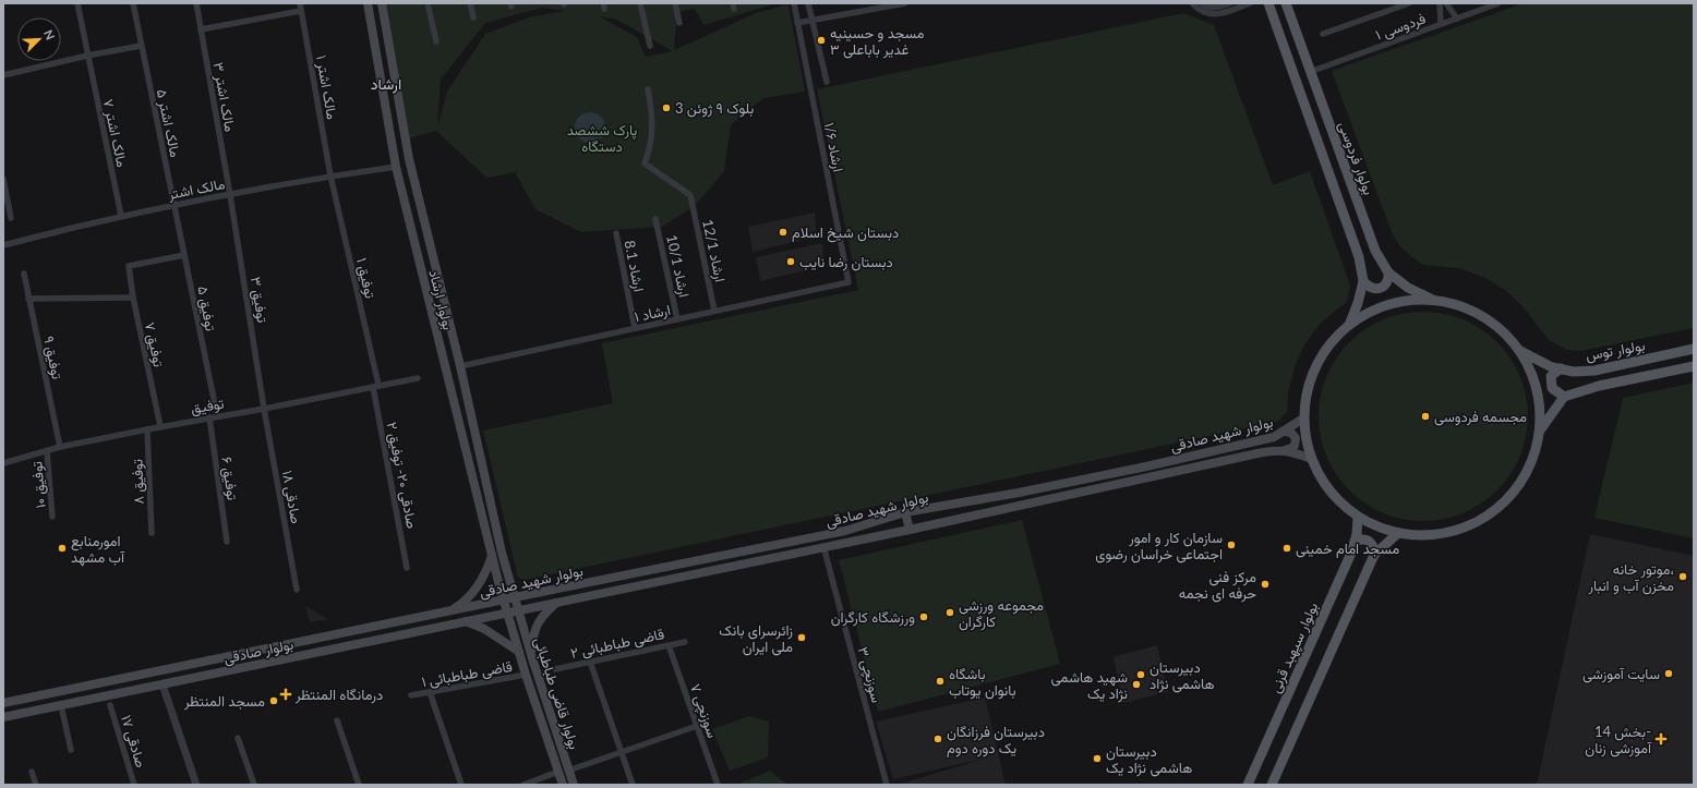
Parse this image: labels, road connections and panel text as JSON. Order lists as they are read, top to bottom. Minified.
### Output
{"streets":{"main road":["بولوار فردوسی","بولوار ارشاد","بولوار توس","بولوار شهید صادقی","بولوار سپهبد قرنی","بولوار صادقی","بولوار قاضی طباطبائی"],"street":["فردوسی ۱","مالک اشتر ۱","مالک اشتر ۳","مالک اشتر ۵","مالک اشتر ۷","ارشاد ۱/۶","مالک اشتر","ارشاد 12/1","ارشاد 8.1","ارشاد 10/1","توفیق ۱","توفیق ۳","توفیق ۵","ارشاد ۱","توفیق ۷","توفیق ۹","توفیق","صادقی ۲۰- توفیق ۲","توفیق ۶","توفیق ۸","توفیق ۱۰","صادقی ۱۸","قاضی طباطبائی ۲","قاضی طباطبائی ۱","سوزنچی ۳","سوزنچی ۷","صادقی ۱۷"]},"crossings":[["فردوسی ۱","بولوار فردوسی"],["مالک اشتر ۱","مالک اشتر"],["مالک اشتر ۱","توفیق ۱"],["مالک اشتر ۳","مالک اشتر"],["مالک اشتر ۳","توفیق ۳"],["مالک اشتر ۵","مالک اشتر"],["مالک اشتر ۵","توفیق ۵"],["مالک اشتر ۷","مالک اشتر"],["ارشاد ۱/۶","ارشاد ۱"],["مالک اشتر","توفیق ۱"],["مالک اشتر","توفیق ۳"],["مالک اشتر","بولوار ارشاد"],["مالک اشتر","توفیق ۵"],["ارشاد 12/1","ارشاد ۱"],["ارشاد 8.1","ارشاد ۱"],["ارشاد 10/1","ارشاد ۱"],["توفیق ۱","توفیق"],["توفیق ۱","صادقی ۲۰- توفیق ۲"],["توفیق ۳","توفیق"],["توفیق ۳","صادقی ۱۸"],["بولوار ارشاد","ارشاد ۱"],["بولوار ارشاد","بولوار شهید صادقی"],["بولوار ارشاد","بولوار قاضی طباطبائی"],["توفیق ۵","توفیق ۷"],["توفیق ۵","توفیق"],["توفیق ۷","توفیق"],["توفیق ۹","توفیق"],["توفیق","صادقی ۲۰- توفیق ۲"],["توفیق","توفیق ۶"],["توفیق","توفیق ۸"],["توفیق","توفیق ۱۰"],["توفیق","صادقی ۱۸"],["بولوار شهید صادقی","بولوار صادقی"],["بولوار شهید صادقی","سوزنچی ۳"],["بولوار شهید صادقی","بولوار قاضی طباطبائی"],["قاضی طباطبائی ۲","سوزنچی ۷"],["بولوار صادقی","بولوار قاضی طباطبائی"],["قاضی طباطبائی ۱","بولوار قاضی طباطبائی"]],"districts":["ارشاد"],"parks":["پارک‌ ششصد دستگاه"],"places":{"other":["مسجد و حسینیه غدیر باباعلی ۳","بلوک ۹ ژوئن 3","دبستان شیخ اسلام","دبستان رضا نایب","مجسمه فردوسی","سازمان کار و امور اجتماعی خراسان رضوی","امورمنابع آب مشهد","مسجد امام خمینی","موتور خانه، مخزن آب و انبار","مرکز فنی حرفه ای نجمه","مجموعه ورزشی کارگران","ورزشگاه کارگران","زائرسرای بانک ملی ایران","سایت آموزشی","دبیرستان هاشمی نژاد","باشگاه بانوان یوتاب","شهید هاشمی نژاد یک","مسجد المنتظر","دبیرستان فرزانگان یک دوره دوم","دبیرستان هاشمی نژاد یک"],"health":["درمانگاه المنتظر","بخش 14- آموزشی زنان"]},"north":"top right"}
